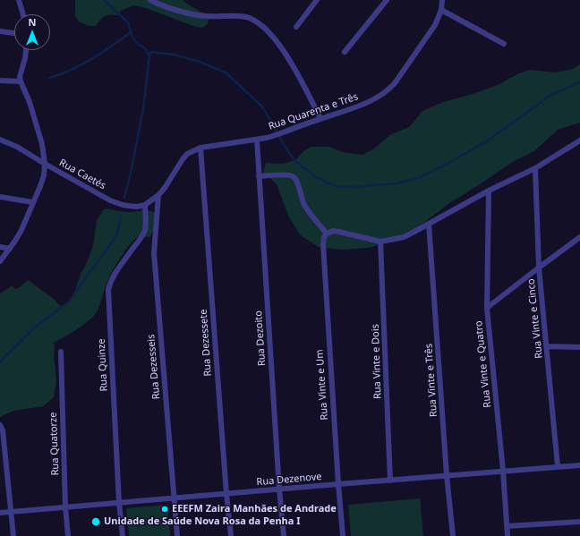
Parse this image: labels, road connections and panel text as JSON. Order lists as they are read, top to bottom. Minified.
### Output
{"streets":{"street":["Rua Quarenta e Três","Rua Caetés","Rua Vinte e Cinco","Rua Dezoito","Rua Dezessete","Rua Vinte e Dois","Rua Vinte e Quatro","Rua Quinze","Rua Dezesseis","Rua Vinte e Três","Rua Vinte e Um","Rua Quatorze","Rua Dezenove"]},"crossings":[["Rua Quarenta e Três","Rua Caetés"],["Rua Quarenta e Três","Rua Dezoito"],["Rua Quarenta e Três","Rua Dezessete"],["Rua Quarenta e Três","Rua Dezesseis"],["Rua Caetés","Rua Quinze"],["Rua Caetés","Rua Dezesseis"],["Rua Vinte e Cinco","Rua Dezenove"],["Rua Dezoito","Rua Dezenove"],["Rua Dezessete","Rua Dezenove"],["Rua Vinte e Dois","Rua Dezenove"],["Rua Vinte e Quatro","Rua Dezenove"],["Rua Quinze","Rua Dezenove"],["Rua Dezesseis","Rua Dezenove"],["Rua Vinte e Três","Rua Dezenove"],["Rua Vinte e Um","Rua Dezenove"],["Rua Quatorze","Rua Dezenove"]],"places":["EEEFM Zaira Manhães de Andrade","Unidade de Saúde Nova Rosa da Penha I"],"north":"top"}
